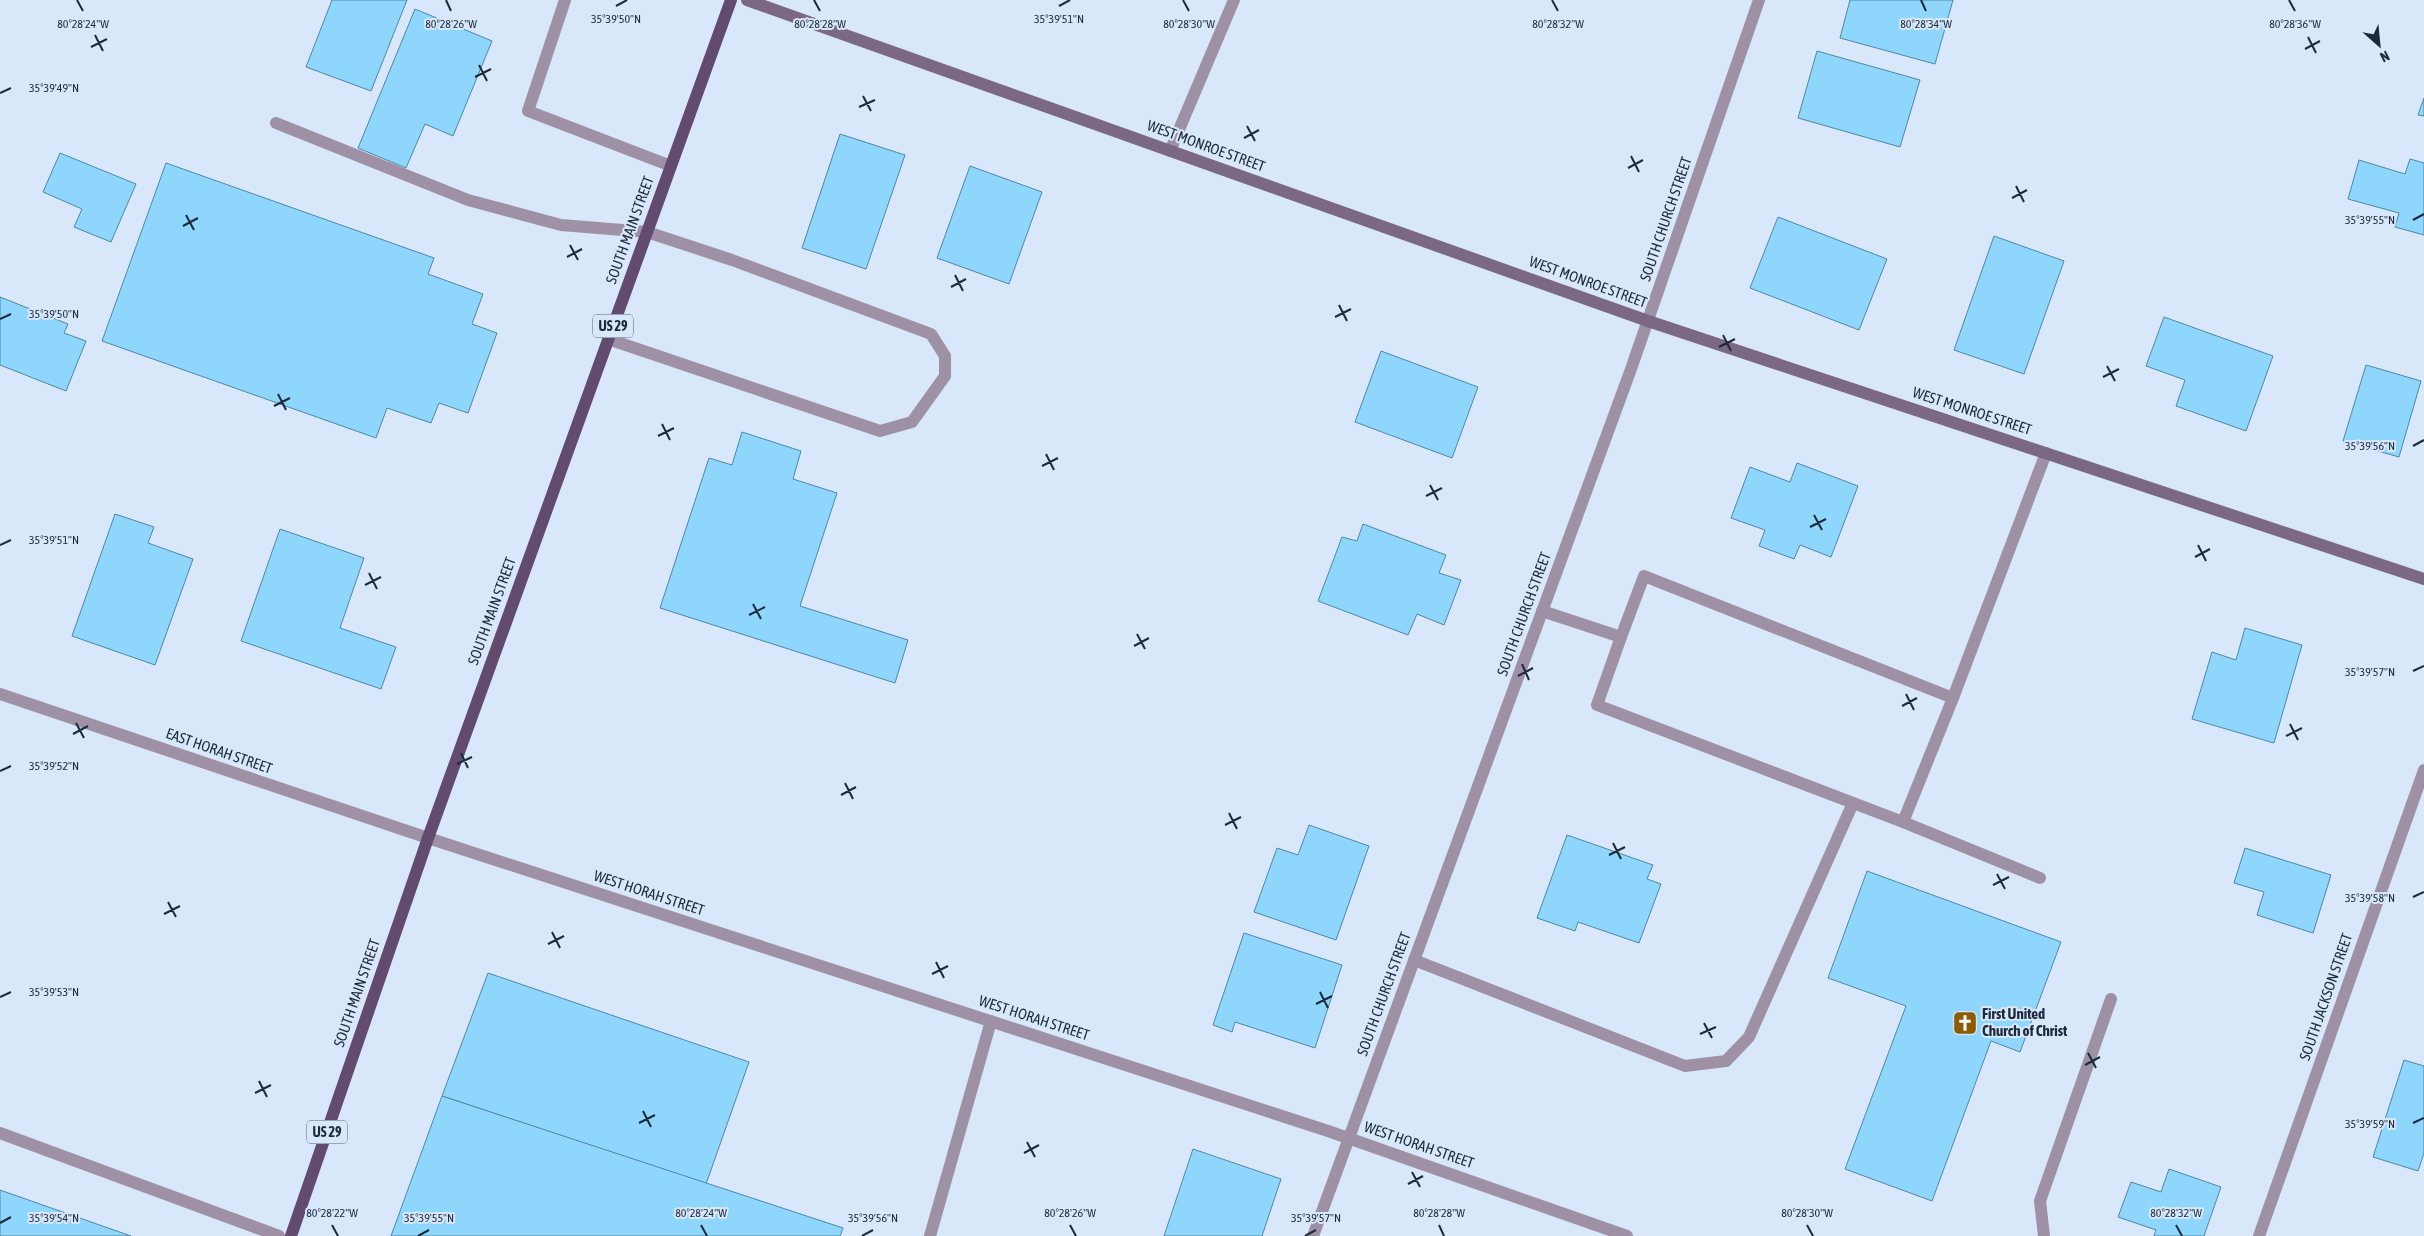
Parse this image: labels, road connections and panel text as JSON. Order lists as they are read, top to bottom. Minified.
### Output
{"streets":{"main road":["SOUTH MAIN STREET","US 29"],"street":["WEST MONROE STREET","SOUTH CHURCH STREET","EAST HORAH STREET","WEST HORAH STREET","SOUTH JACKSON STREET"]},"crossings":[["WEST MONROE STREET","SOUTH CHURCH STREET"],["SOUTH CHURCH STREET","WEST HORAH STREET"],["SOUTH MAIN STREET","EAST HORAH STREET"],["SOUTH MAIN STREET","WEST HORAH STREET"],["EAST HORAH STREET","WEST HORAH STREET"]],"places":{"church":["First United Church of Christ"]},"north":"bottom right","coordinates":["35°39'50\"N","35°39'51\"N","80°28'24\"W","80°28'26\"W","80°28'28\"W","80°28'30\"W","80°28'32\"W","80°28'34\"W","80°28'36\"W","35°39'49\"N","35°39'55\"N","35°39'56\"N","35°39'57\"N","35°39'52\"N","35°39'58\"N","35°39'53\"N","35°39'59\"N","80°28'22\"W","35°39'54\"N"]}
